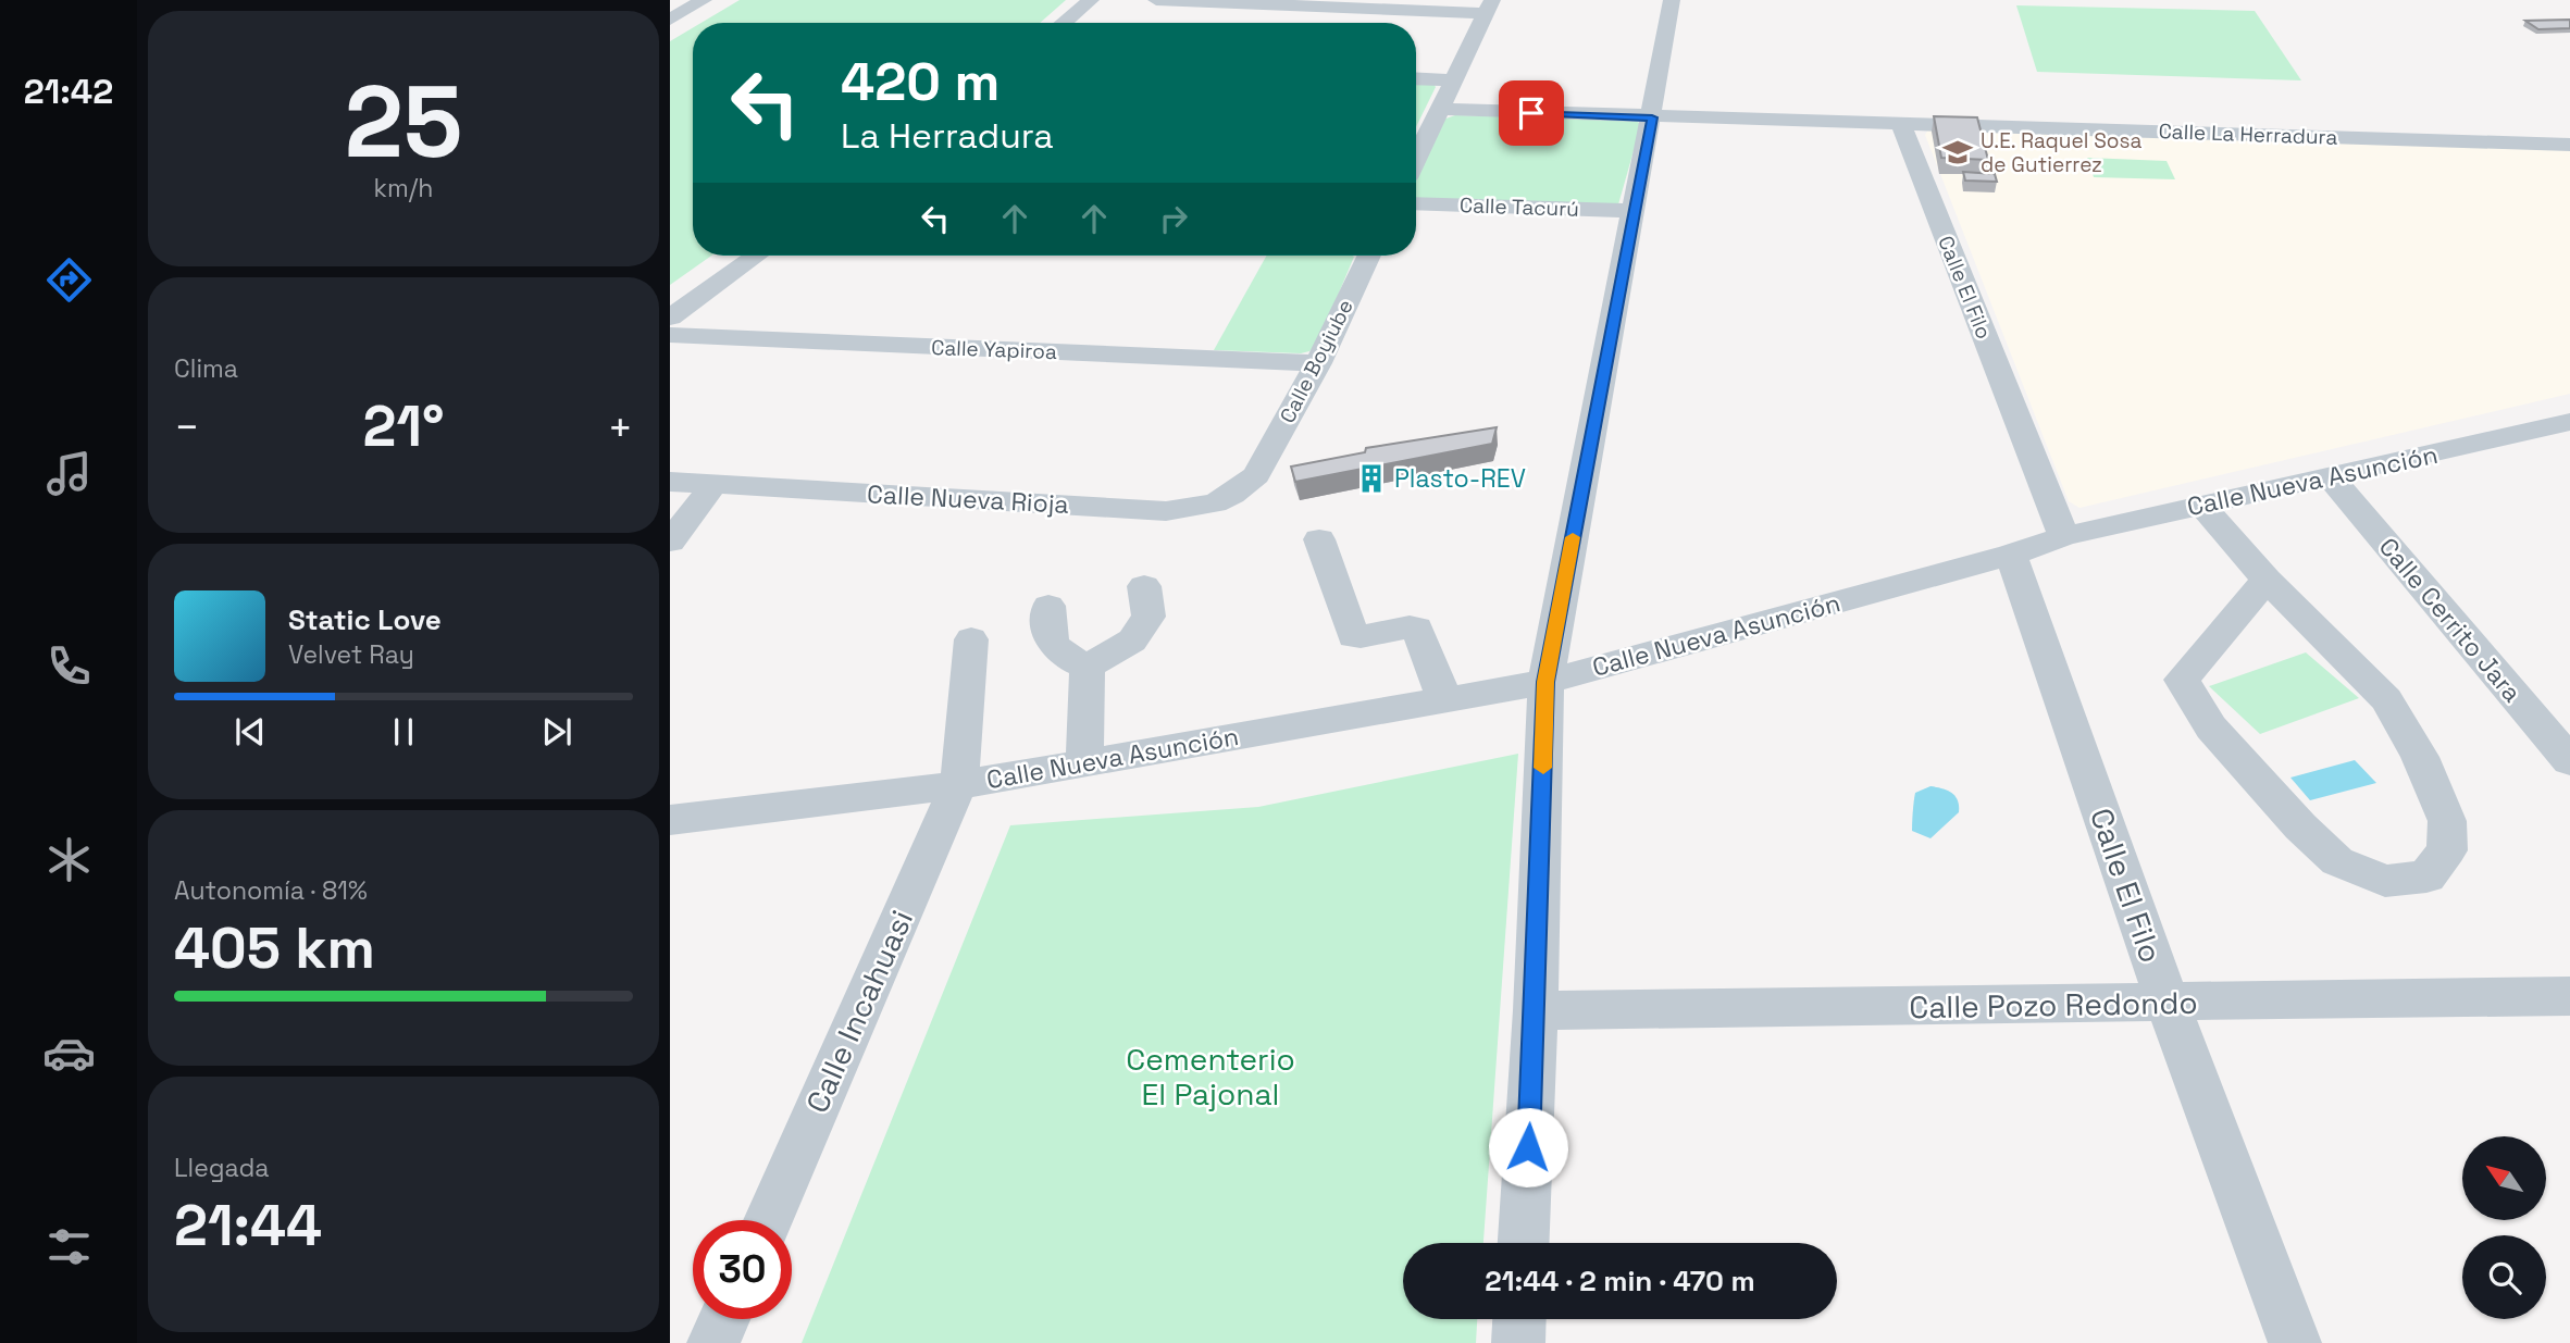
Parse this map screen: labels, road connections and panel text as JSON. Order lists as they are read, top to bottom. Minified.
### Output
{"streets":{"street":["Calle La Herradura","Calle Tacurú","Calle El Filo","Calle Yapiroa","Calle Boyiube","Calle Nueva Asunción","Calle Nueva Rioja","Calle Cerrito Jara","Calle Pozo Redondo","Calle Incahuasi"]},"crossings":[["Calle La Herradura","Calle El Filo"],["Calle El Filo","Calle Nueva Asunción"],["Calle El Filo","Calle Pozo Redondo"],["Calle Yapiroa","Calle Boyiube"],["Calle Boyiube","Calle Nueva Rioja"],["Calle Nueva Asunción","Calle Cerrito Jara"],["Calle Nueva Asunción","Calle Incahuasi"]],"parks":["Cementerio El Pajonal"],"places":{"school or university":["U.E. Raquel Sosa de Gutierrez"],"building":["Plasto-REV"]},"north":"top left","page":{"tabs":"21:42","tile":[["25","km/h"],"Clima",["Autonomía · 81%","405 km"],["Llegada","21:44"]],"turn":["420 m","La Herradura"],"heat":["−","21°","+"],"song":["Static Love","Velvet Ray"],"limit":"30","trip":"21:44 · 2 min · 470 m"}}
